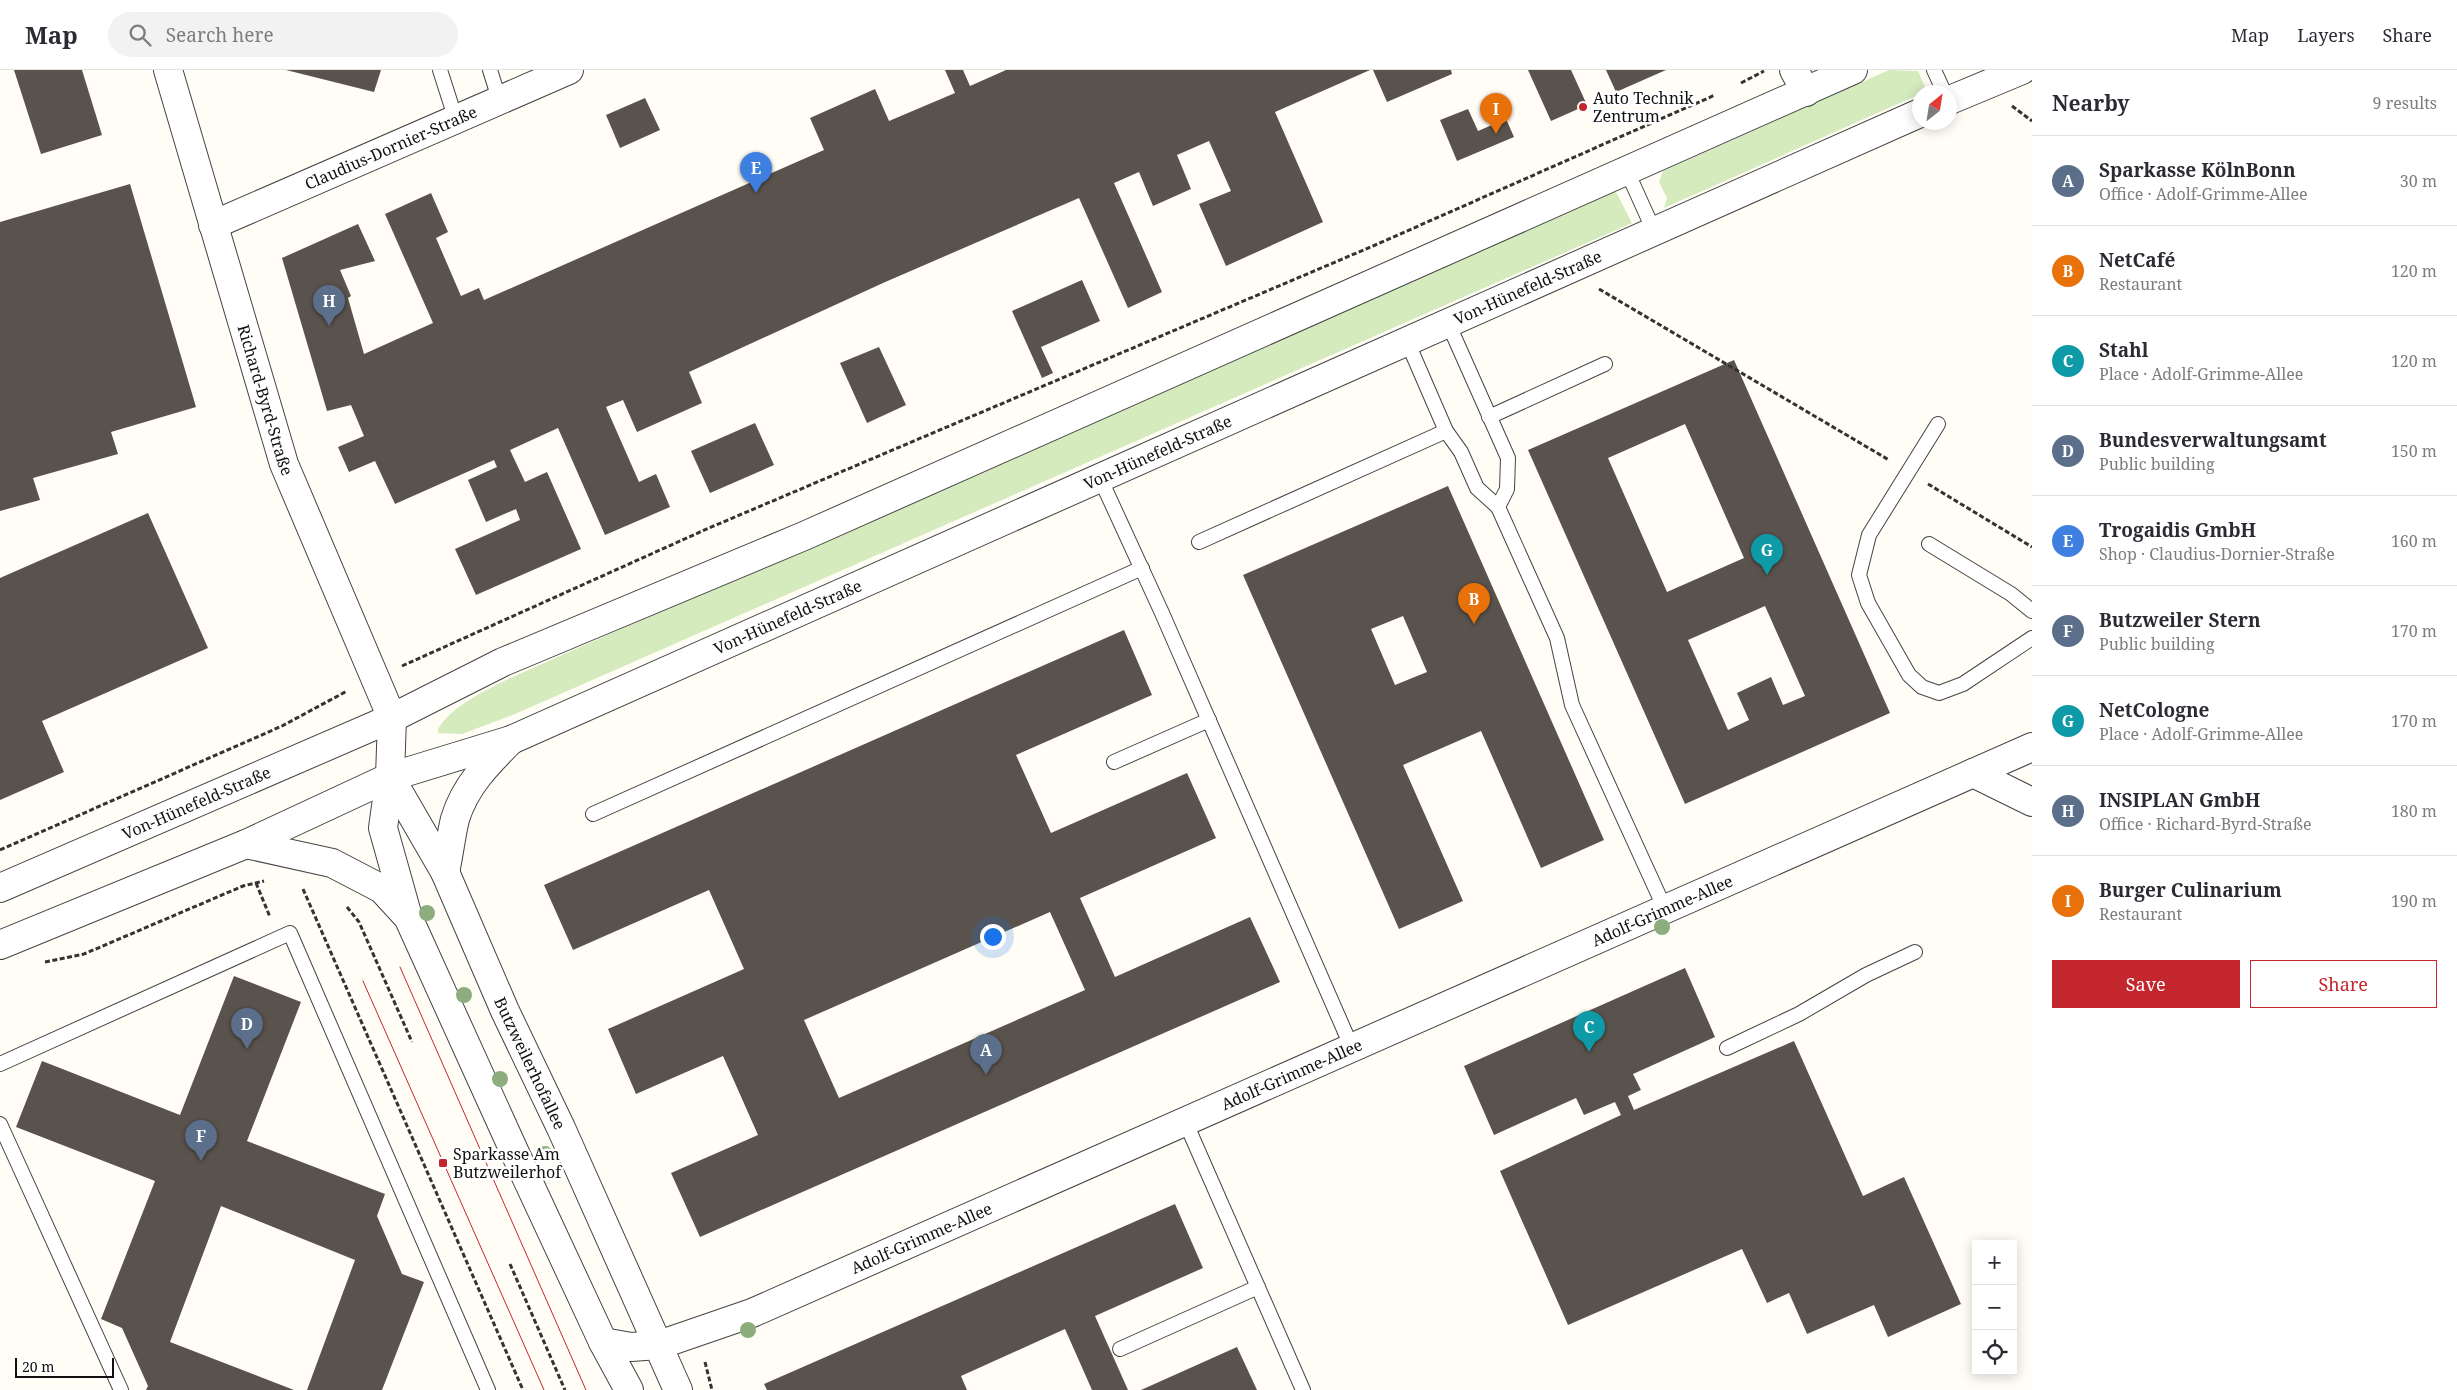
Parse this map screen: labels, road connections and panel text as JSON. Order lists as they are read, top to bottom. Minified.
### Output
{"streets":{"street":["Claudius-Dornier-Straße","Von-Hünefeld-Straße","Richard-Byrd-Straße","Adolf-Grimme-Allee","Butzweilerhofallee"]},"crossings":[["Claudius-Dornier-Straße","Richard-Byrd-Straße"],["Von-Hünefeld-Straße","Richard-Byrd-Straße"],["Von-Hünefeld-Straße","Butzweilerhofallee"],["Adolf-Grimme-Allee","Butzweilerhofallee"]],"places":{"other":["Auto Technik Zentrum"],"transit":["Sparkasse Am Butzweilerhof"]},"scale_bar":"20 m","north":"top right","page":{"header":"Map","search":"Search here","nav":["Map","Layers","Share"],"heading":["Nearby","9 results"],"pins":["I","E","H","G","B","D","C","A","F"],"list":[{"mark":"A","name":"Sparkasse KölnBonn","note":"Office · Adolf-Grimme-Allee","value":"30 m"},{"mark":"B","name":"NetCafé","note":"Restaurant","value":"120 m"},{"mark":"C","name":"Stahl","note":"Place · Adolf-Grimme-Allee","value":"120 m"},{"mark":"D","name":"Bundesverwaltungsamt","note":"Public building","value":"150 m"},{"mark":"E","name":"Trogaidis GmbH","note":"Shop · Claudius-Dornier-Straße","value":"160 m"},{"mark":"F","name":"Butzweiler Stern","note":"Public building","value":"170 m"},{"mark":"G","name":"NetCologne","note":"Place · Adolf-Grimme-Allee","value":"170 m"},{"mark":"H","name":"INSIPLAN GmbH","note":"Office · Richard-Byrd-Straße","value":"180 m"},{"mark":"I","name":"Burger Culinarium","note":"Restaurant","value":"190 m"}],"buttons":["Save","Share"],"map_buttons":["+","−"],"scale":"20 m"}}
